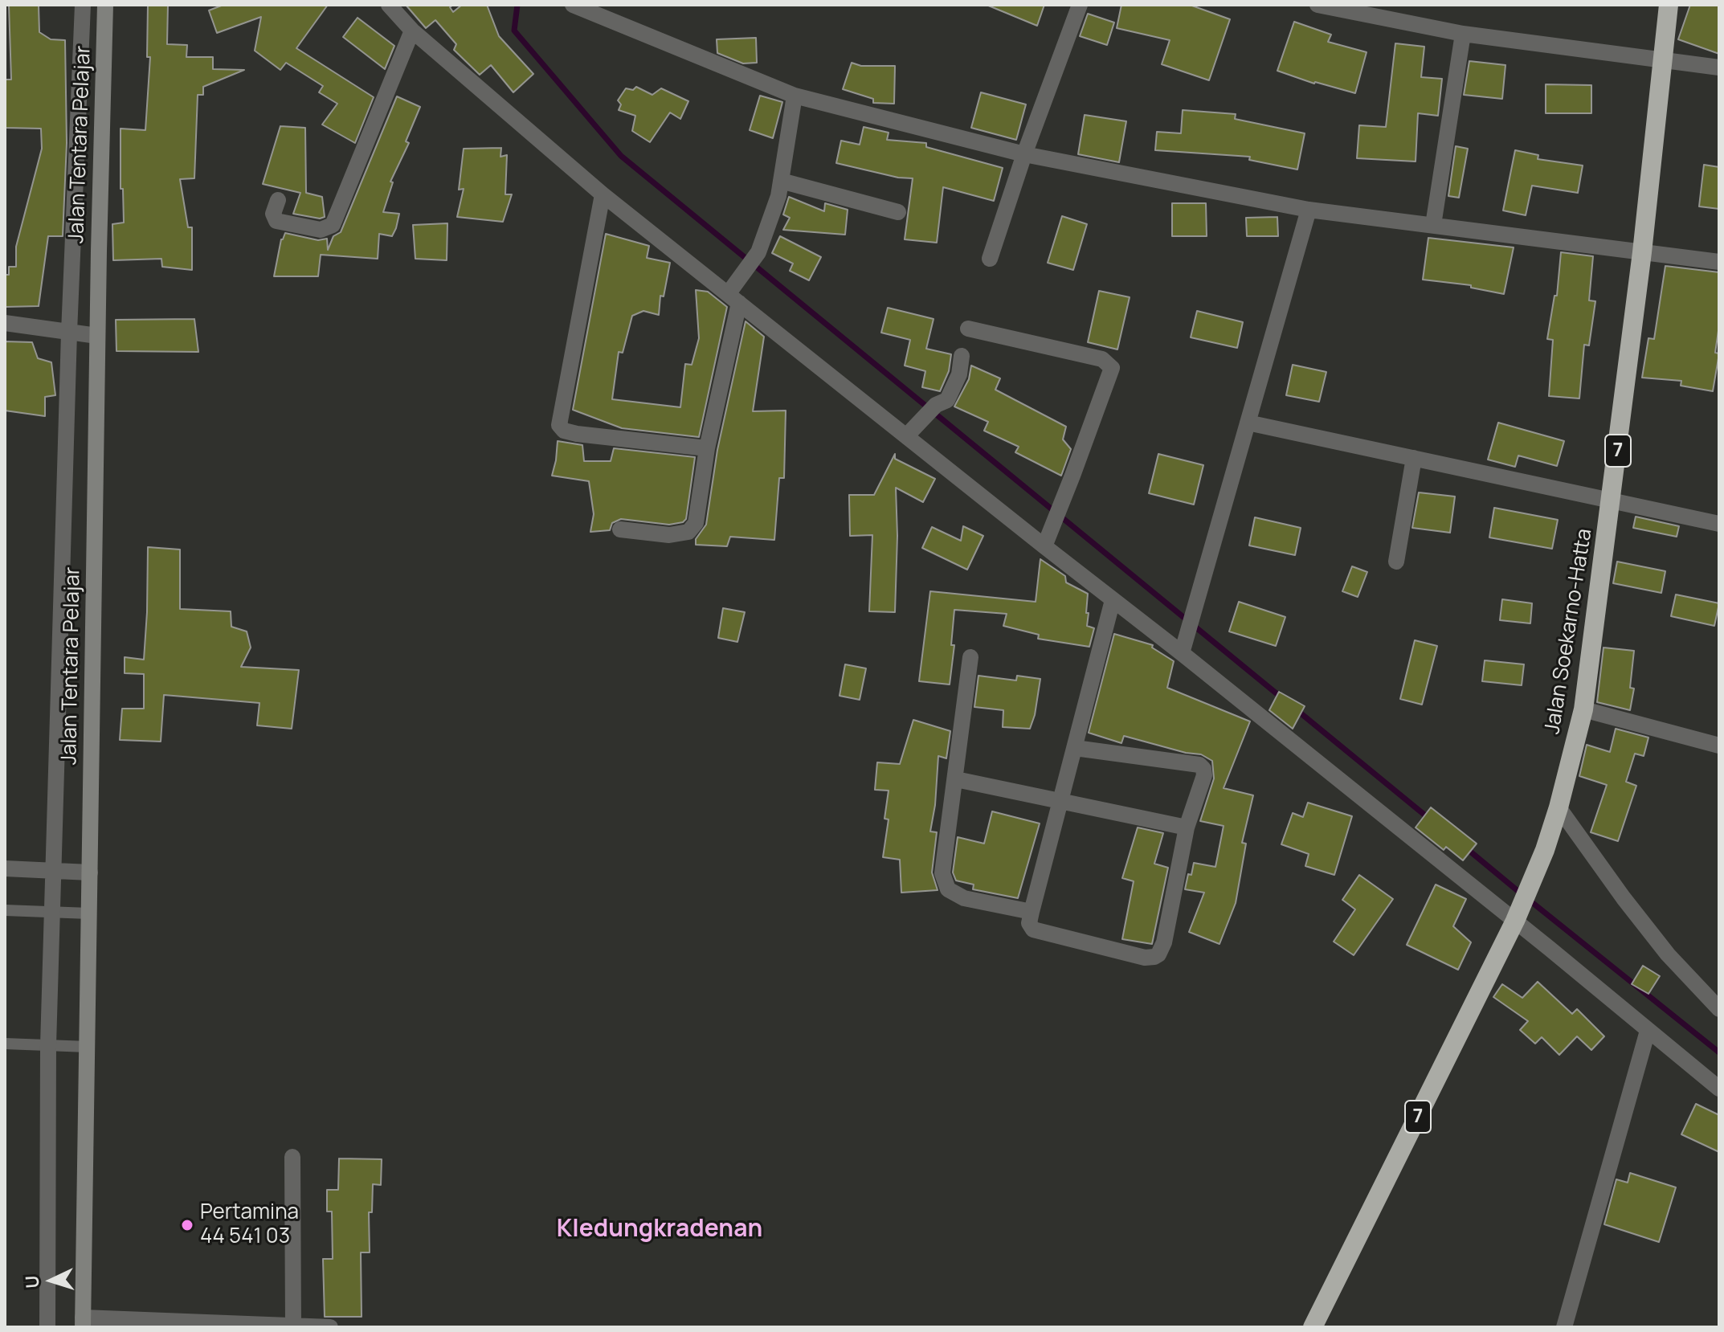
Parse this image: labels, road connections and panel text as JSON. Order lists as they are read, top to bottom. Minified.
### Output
{"streets":{"highway":["7","Jalan Soekarno-Hatta"],"main road":["Jalan Tentara Pelajar"]},"districts":["Kledungkradenan"],"places":["Pertamina 44 541 03"],"north":"left"}
